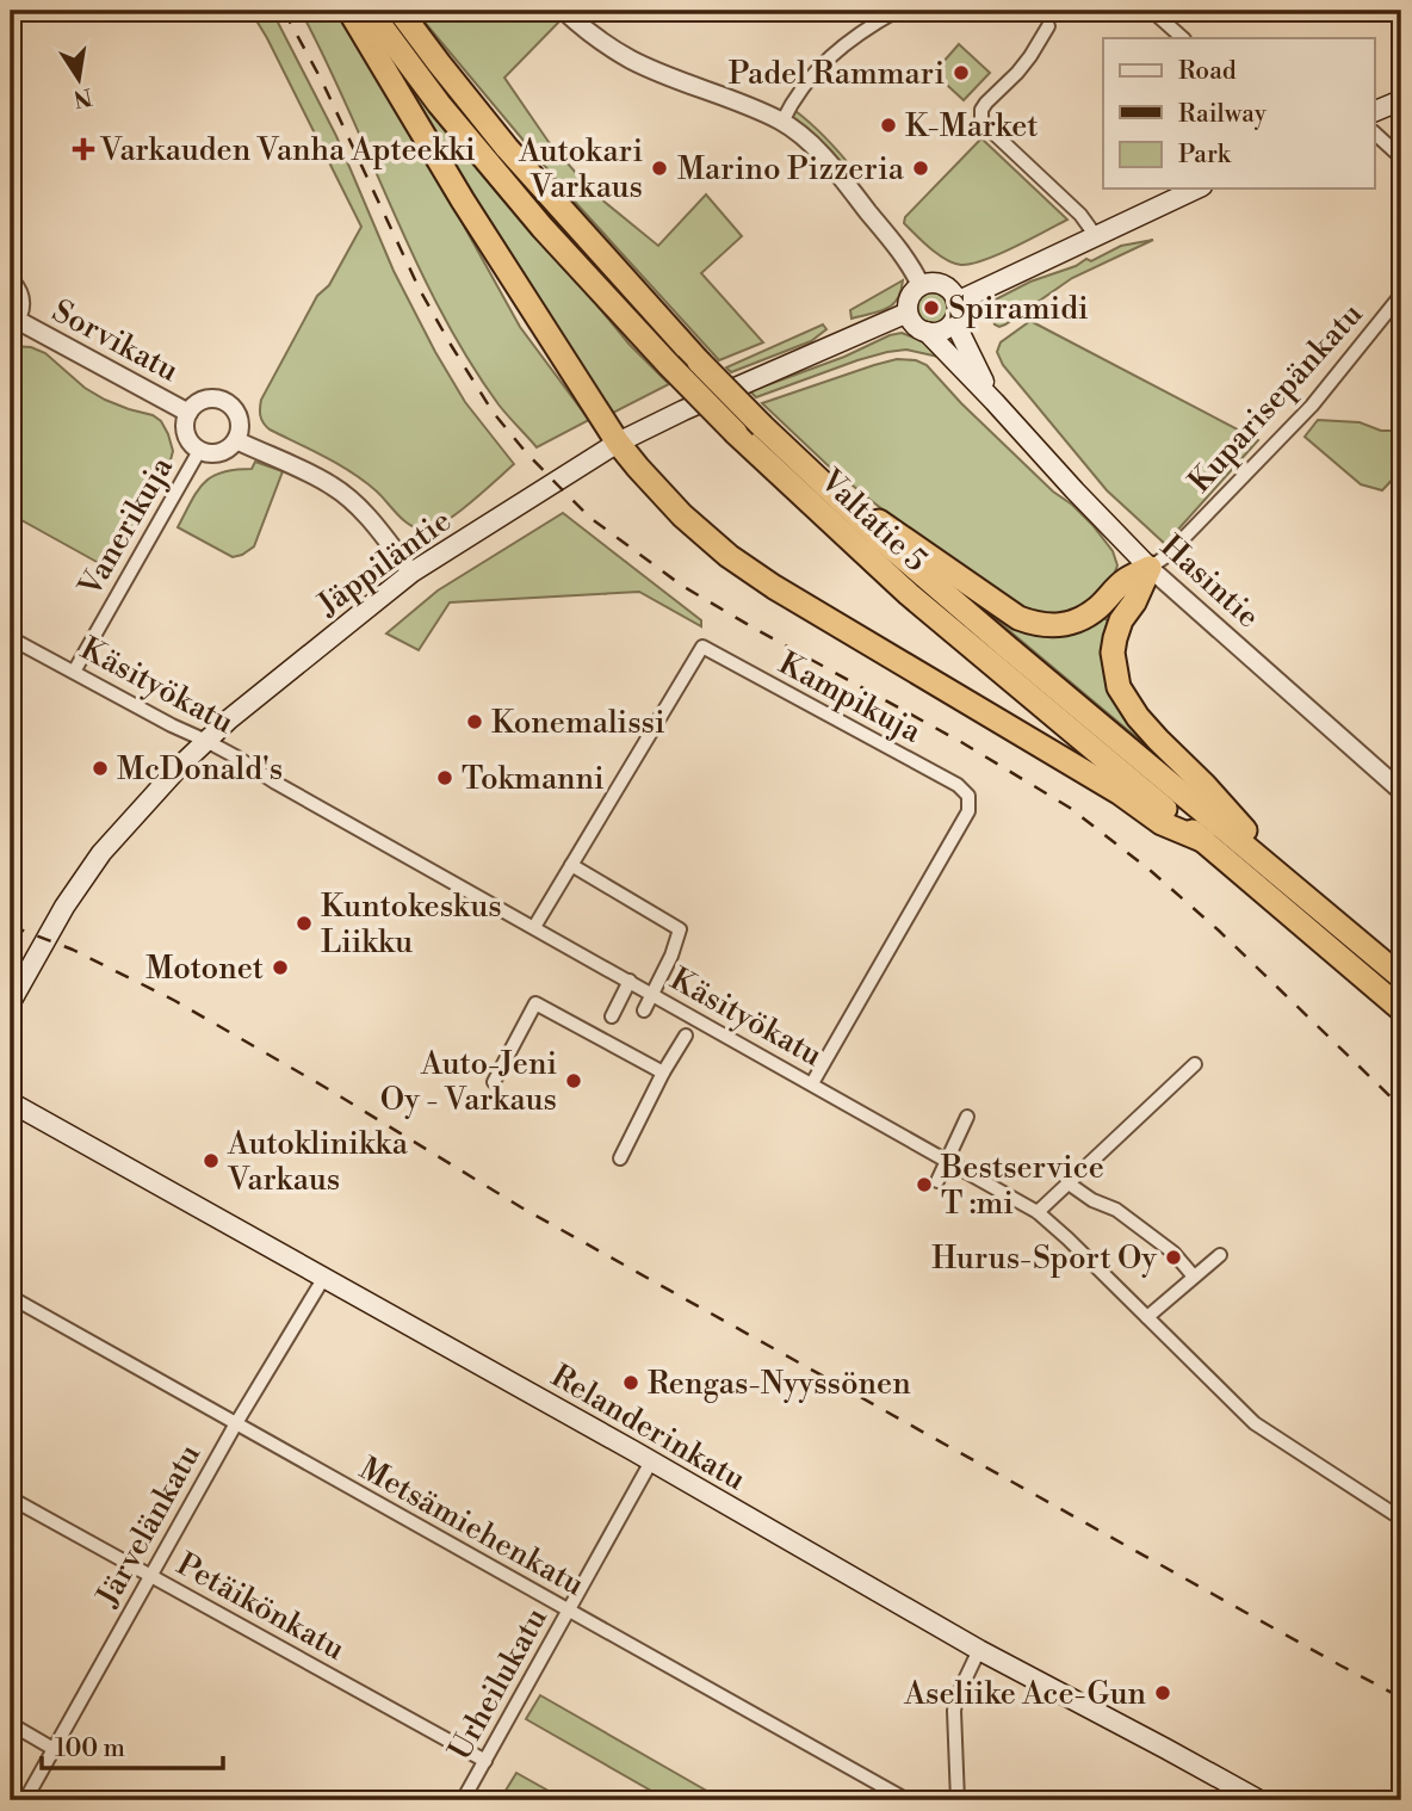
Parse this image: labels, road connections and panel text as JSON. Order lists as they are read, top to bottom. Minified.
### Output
{"streets":{"highway":["Valtatie 5"],"main road":["Jäppiläntie","Hasintie","Relanderinkatu"],"street":["Sorvikatu","Kuparisepänkatu","Vanerikuja","Käsityökatu","Kampikuja","Järvelänkatu","Metsämiehenkatu","Petäikönkatu","Urheilukatu"]},"crossings":[["Sorvikatu","Vanerikuja"],["Kuparisepänkatu","Hasintie"],["Vanerikuja","Käsityökatu"],["Jäppiläntie","Hasintie"],["Jäppiläntie","Käsityökatu"],["Käsityökatu","Kampikuja"],["Relanderinkatu","Järvelänkatu"],["Relanderinkatu","Urheilukatu"],["Järvelänkatu","Metsämiehenkatu"],["Järvelänkatu","Petäikönkatu"],["Metsämiehenkatu","Urheilukatu"],["Petäikönkatu","Urheilukatu"]],"places":{"other":["Padel Rammari","K-Market","Autokari Varkaus","Marino Pizzeria","Spiramidi","Konemalissi","McDonald's","Tokmanni","Kuntokeskus Liikku","Motonet","Auto-Jeni Oy - Varkaus","Autoklinikka Varkaus","Bestservice T :mi","Hurus-Sport Oy","Rengas-Nyyssönen","Aseliike Ace-Gun"],"health":["Varkauden Vanha Apteekki"]},"legend":["Road","Railway","Park"],"scale_bar":"100 m","north":"bottom"}
